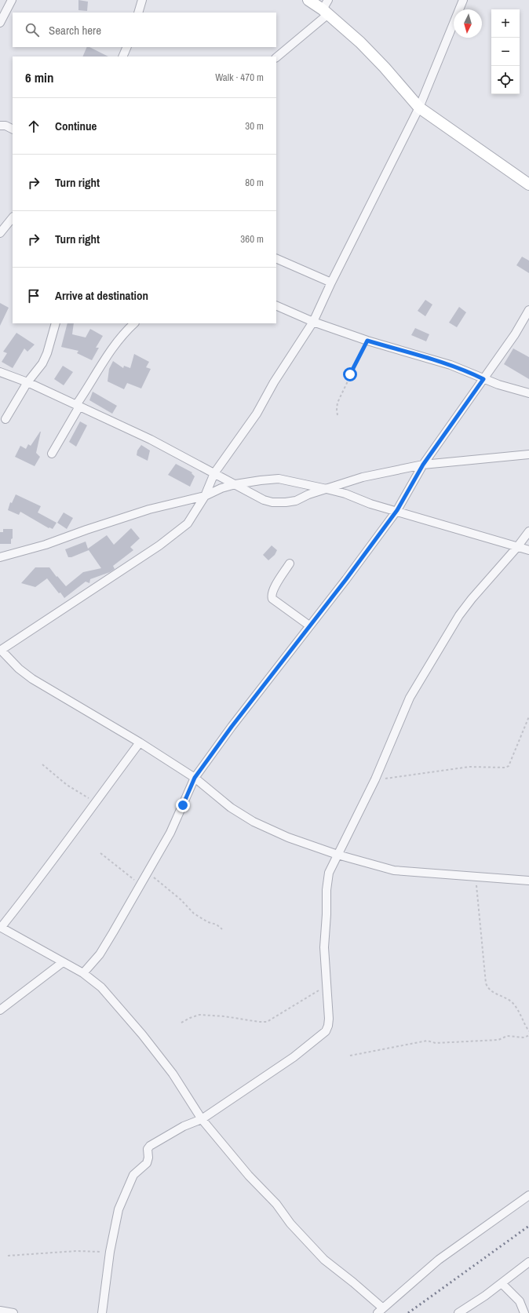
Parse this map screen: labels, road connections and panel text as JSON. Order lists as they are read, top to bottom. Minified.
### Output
{"north":"bottom","page":{"map_buttons":["+","−"],"search":"Search here","heading":["6 min","Walk · 470 m"],"list":[["Continue","30 m"],["Turn right","80 m"],["Turn right","360 m"],"Arrive at destination"]}}
